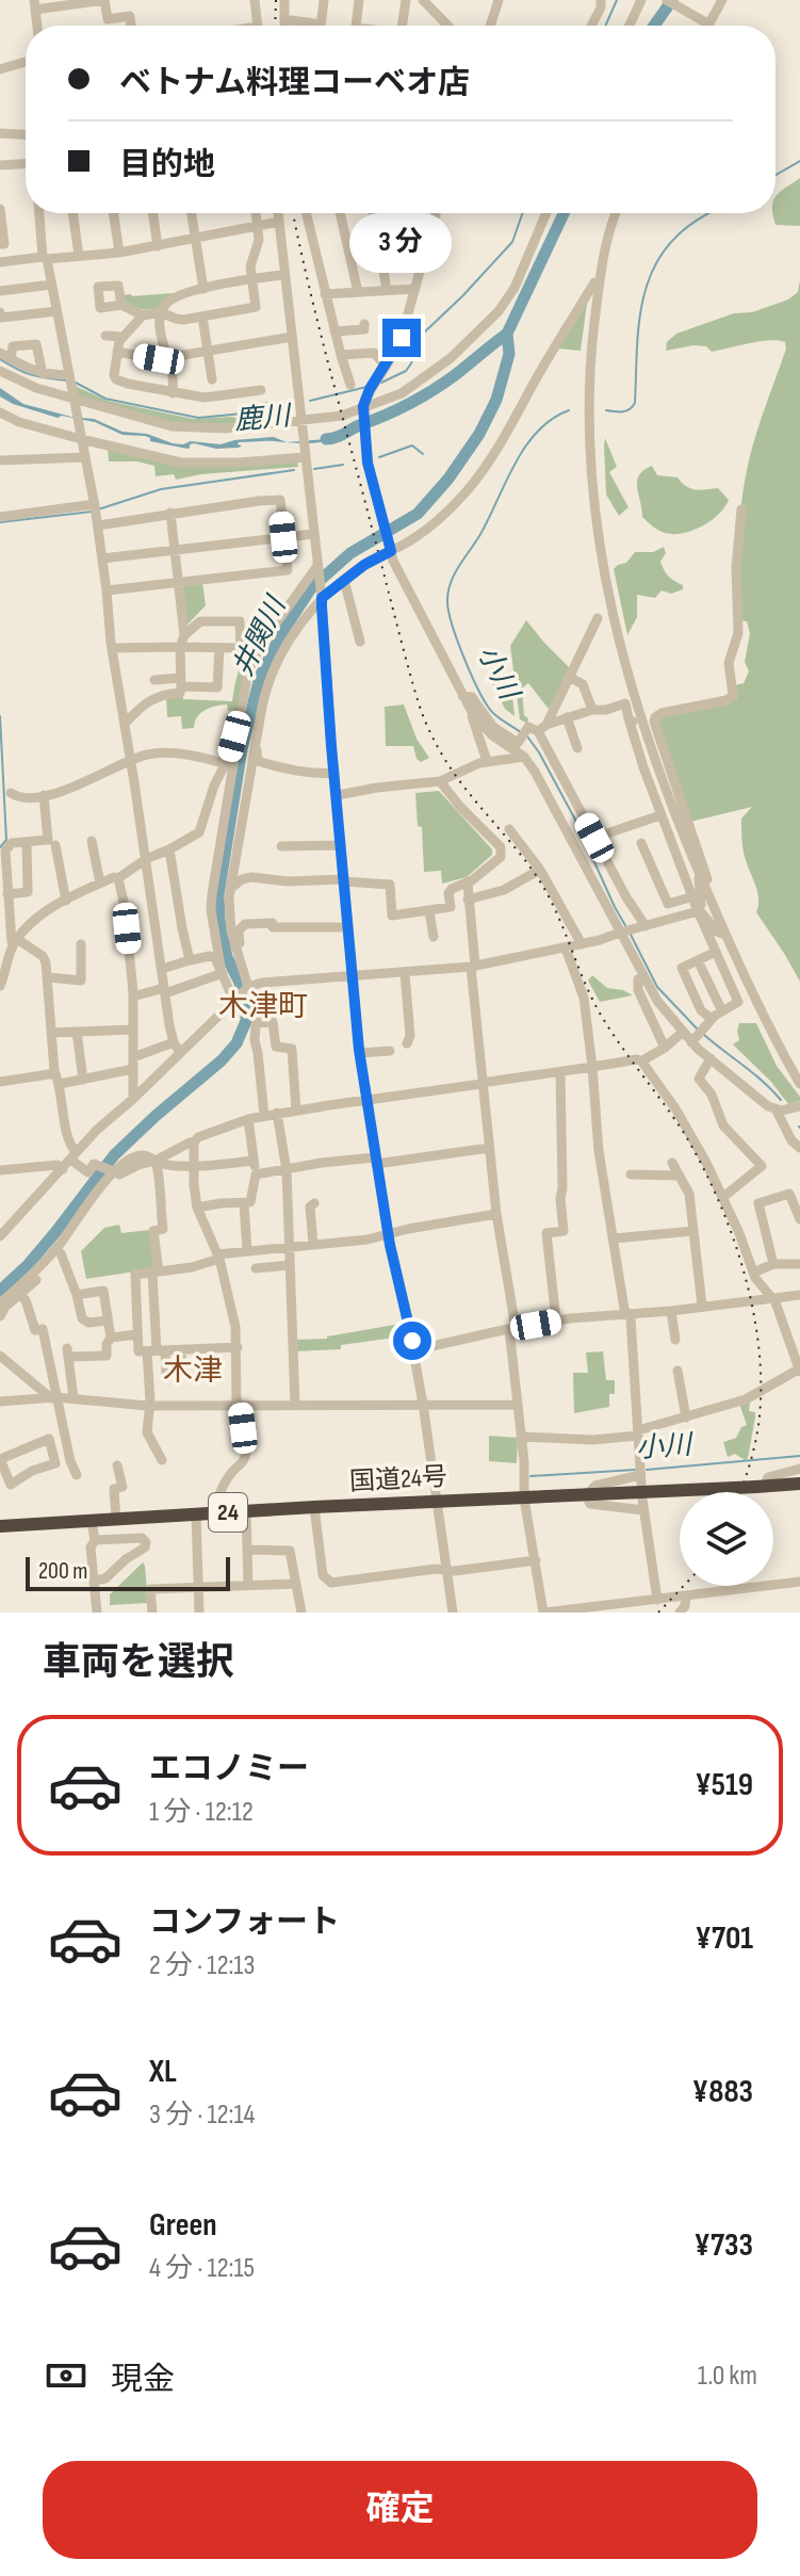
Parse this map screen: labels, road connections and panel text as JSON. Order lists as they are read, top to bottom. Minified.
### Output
{"streets":{"highway":["国道24号","24"]},"districts":["木津町","木津"],"water":["鹿川","井関川","小川"],"scale_bar":"200 m","page":{"banner":["ベトナム料理コーベオ店","目的地"],"bubble":"3 分","scale":"200 m","heading":"車両を選択","list":[{"name":"エコノミー","note":"1 分 · 12:12","value":"¥519"},{"name":"コンフォート","note":"2 分 · 12:13","value":"¥701"},{"name":"XL","note":"3 分 · 12:14","value":"¥883"},{"name":"Green","note":"4 分 · 12:15","value":"¥733"}],"pay":["現金","1.0 km"],"buttons":"確定"}}
